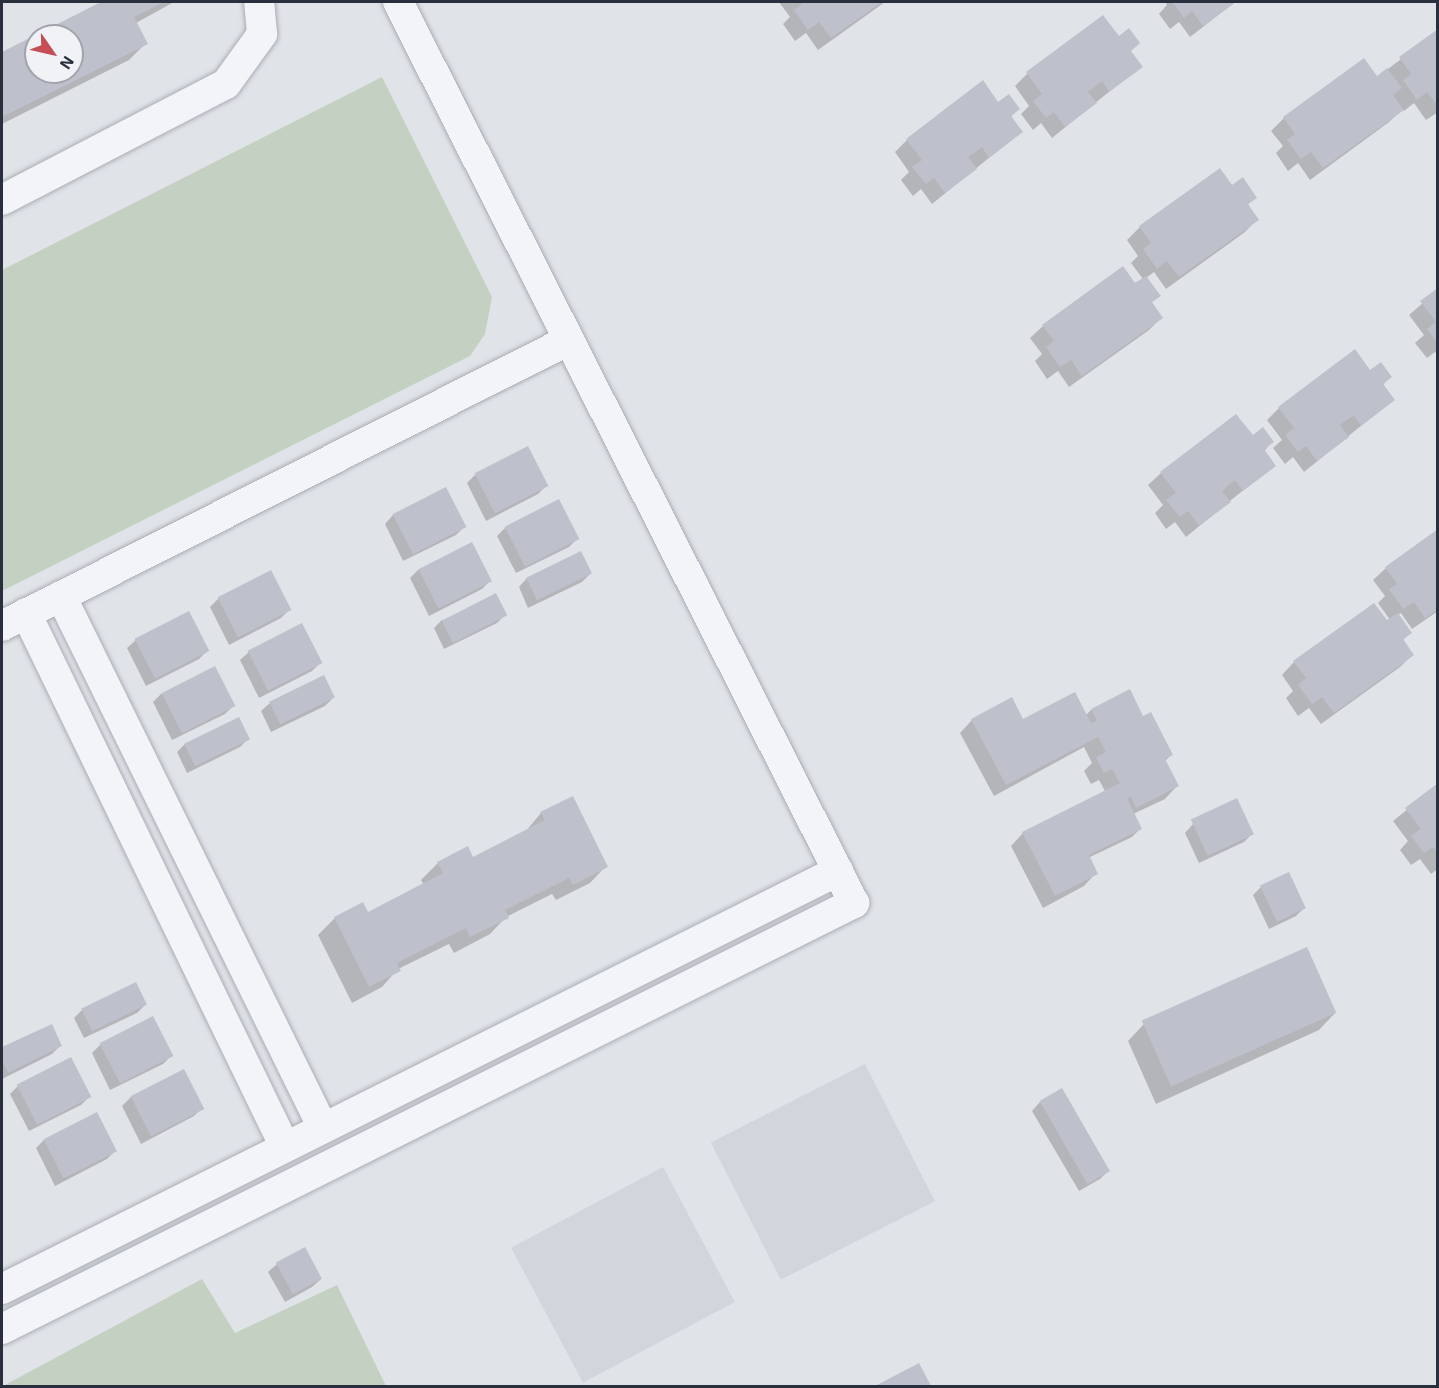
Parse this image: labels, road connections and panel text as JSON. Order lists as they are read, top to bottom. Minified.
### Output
{"north":"bottom right"}
